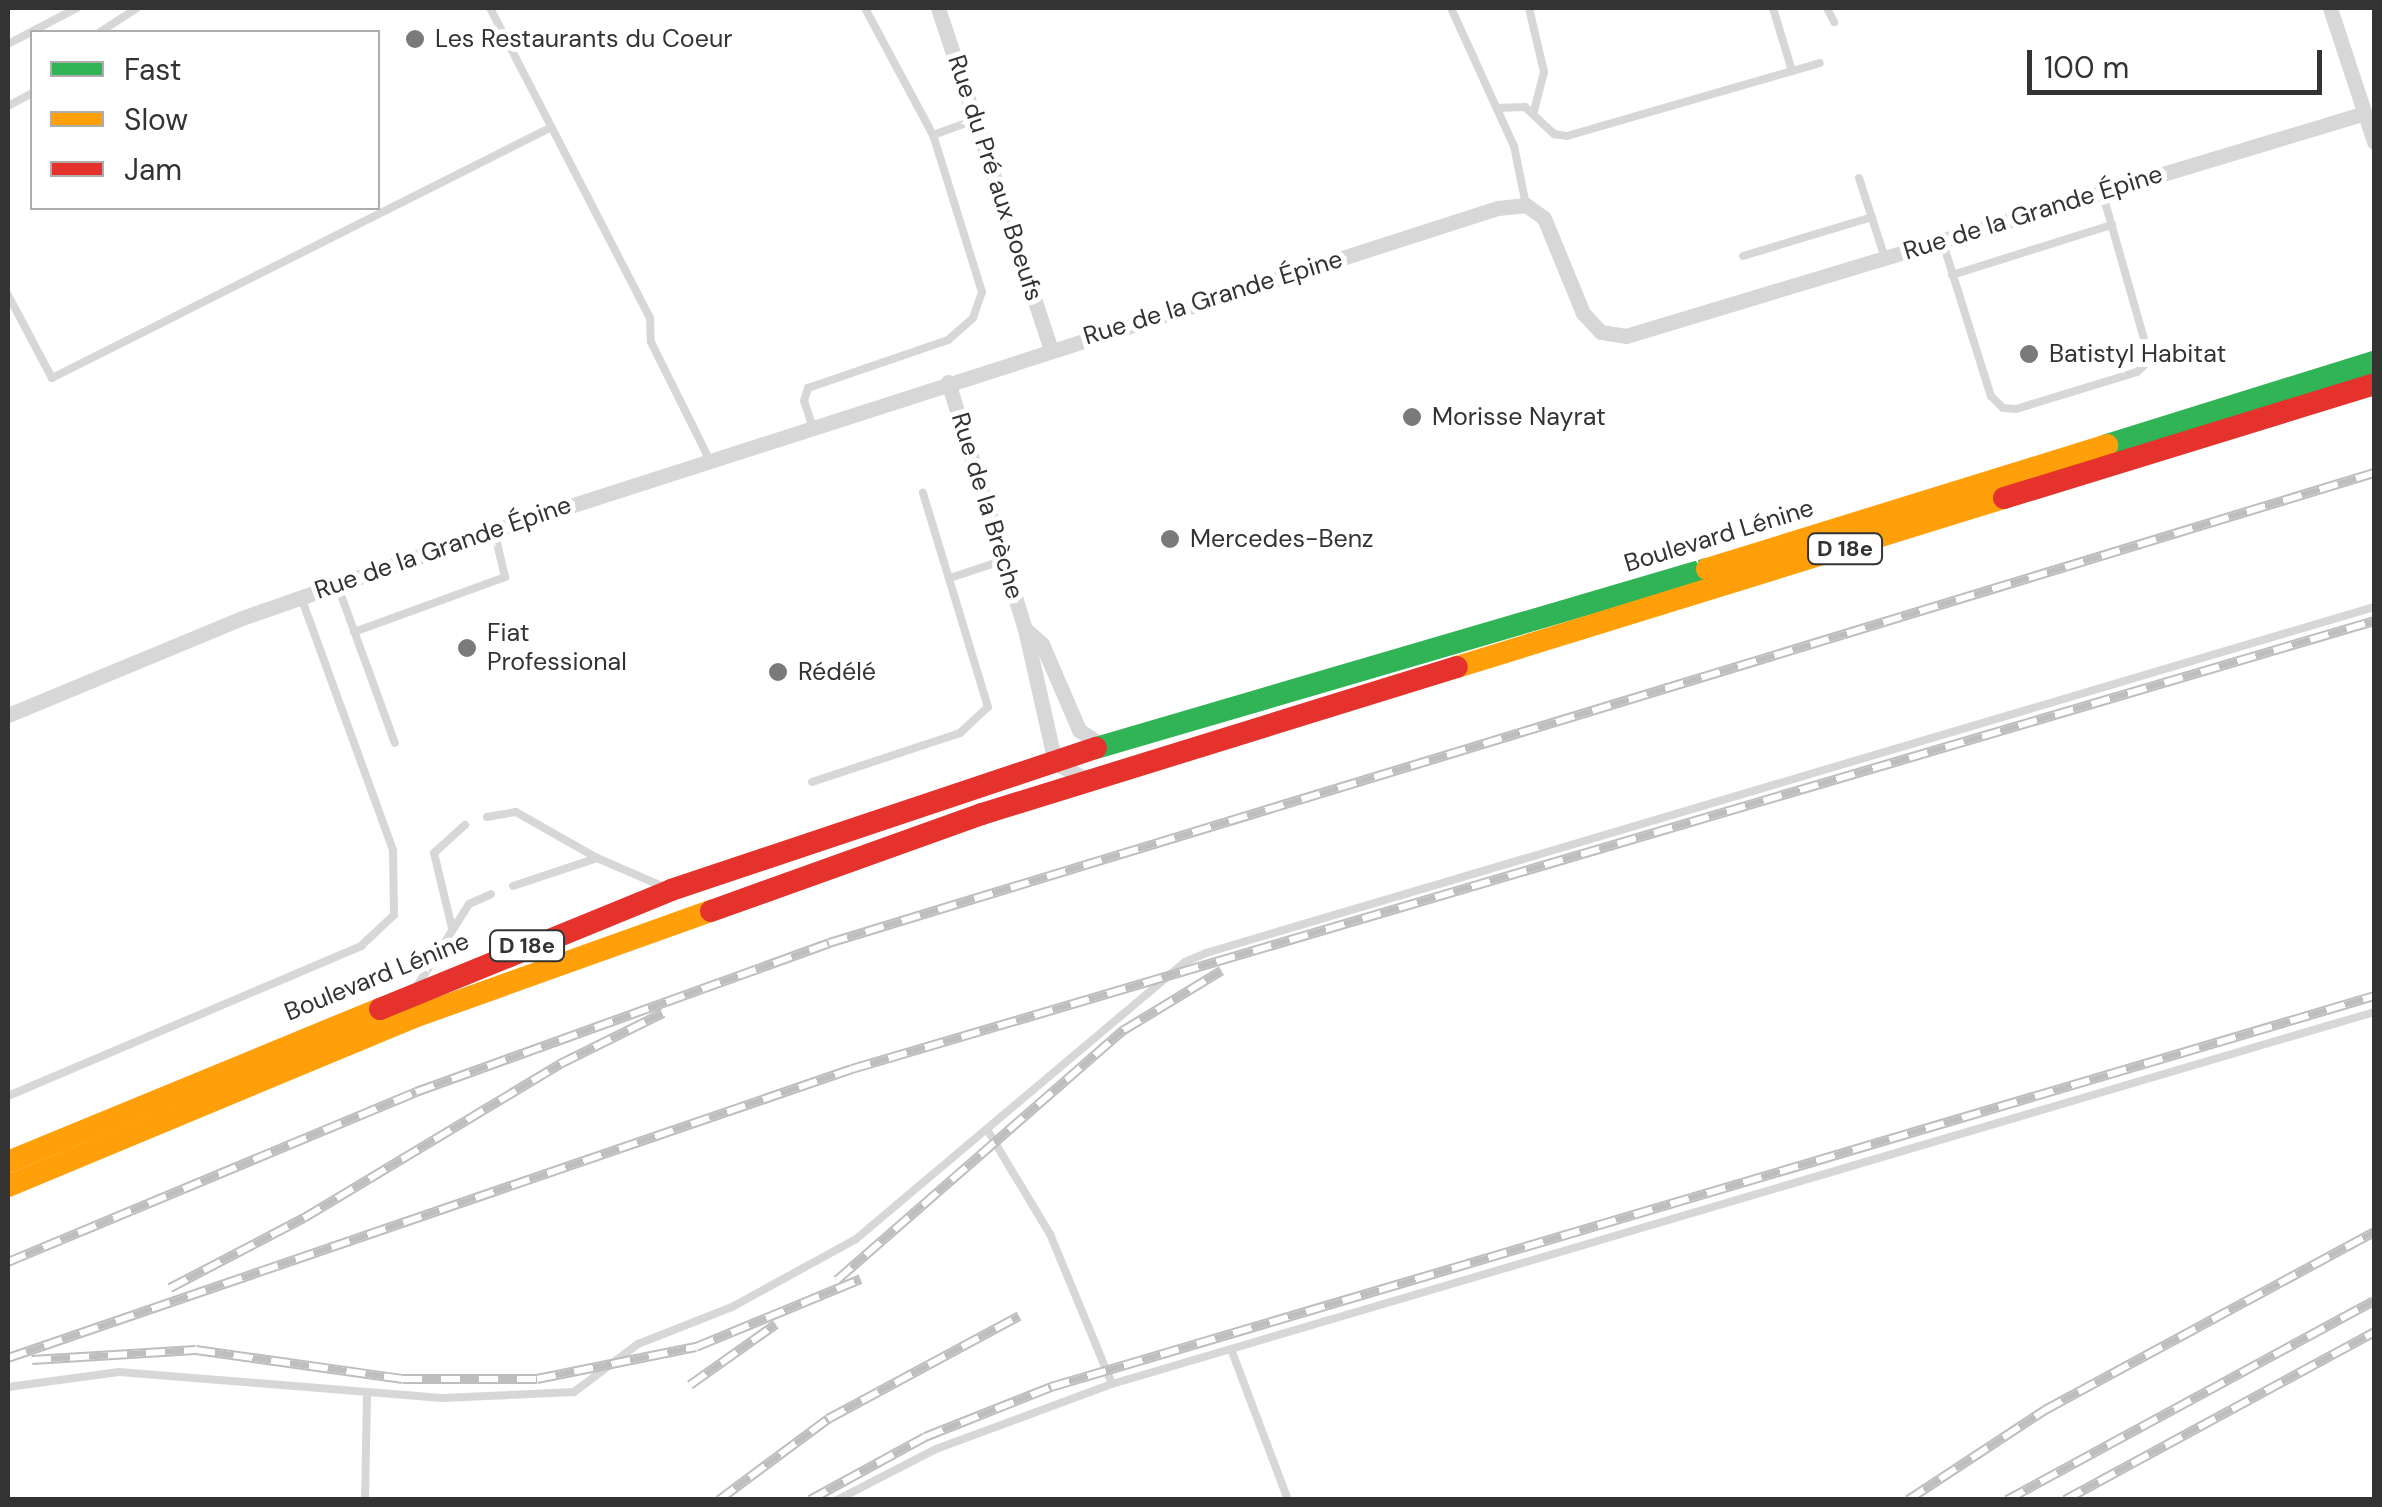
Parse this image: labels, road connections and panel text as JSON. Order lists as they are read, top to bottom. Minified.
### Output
{"streets":{"main road":["Boulevard Lénine","D 18e"],"street":["Rue du Pré aux Boeufs","Rue de la Grande Épine","Rue de la Brèche"]},"crossings":[["Rue du Pré aux Boeufs","Rue de la Grande Épine"],["Rue de la Grande Épine","Rue de la Brèche"],["Rue de la Brèche","Boulevard Lénine"]],"places":["Les Restaurants du Coeur","Batistyl Habitat","Morisse Nayrat","Mercedes-Benz","Fiat Professional","Rédélé"],"legend":["Fast","Slow","Jam"],"scale_bar":"100 m"}
